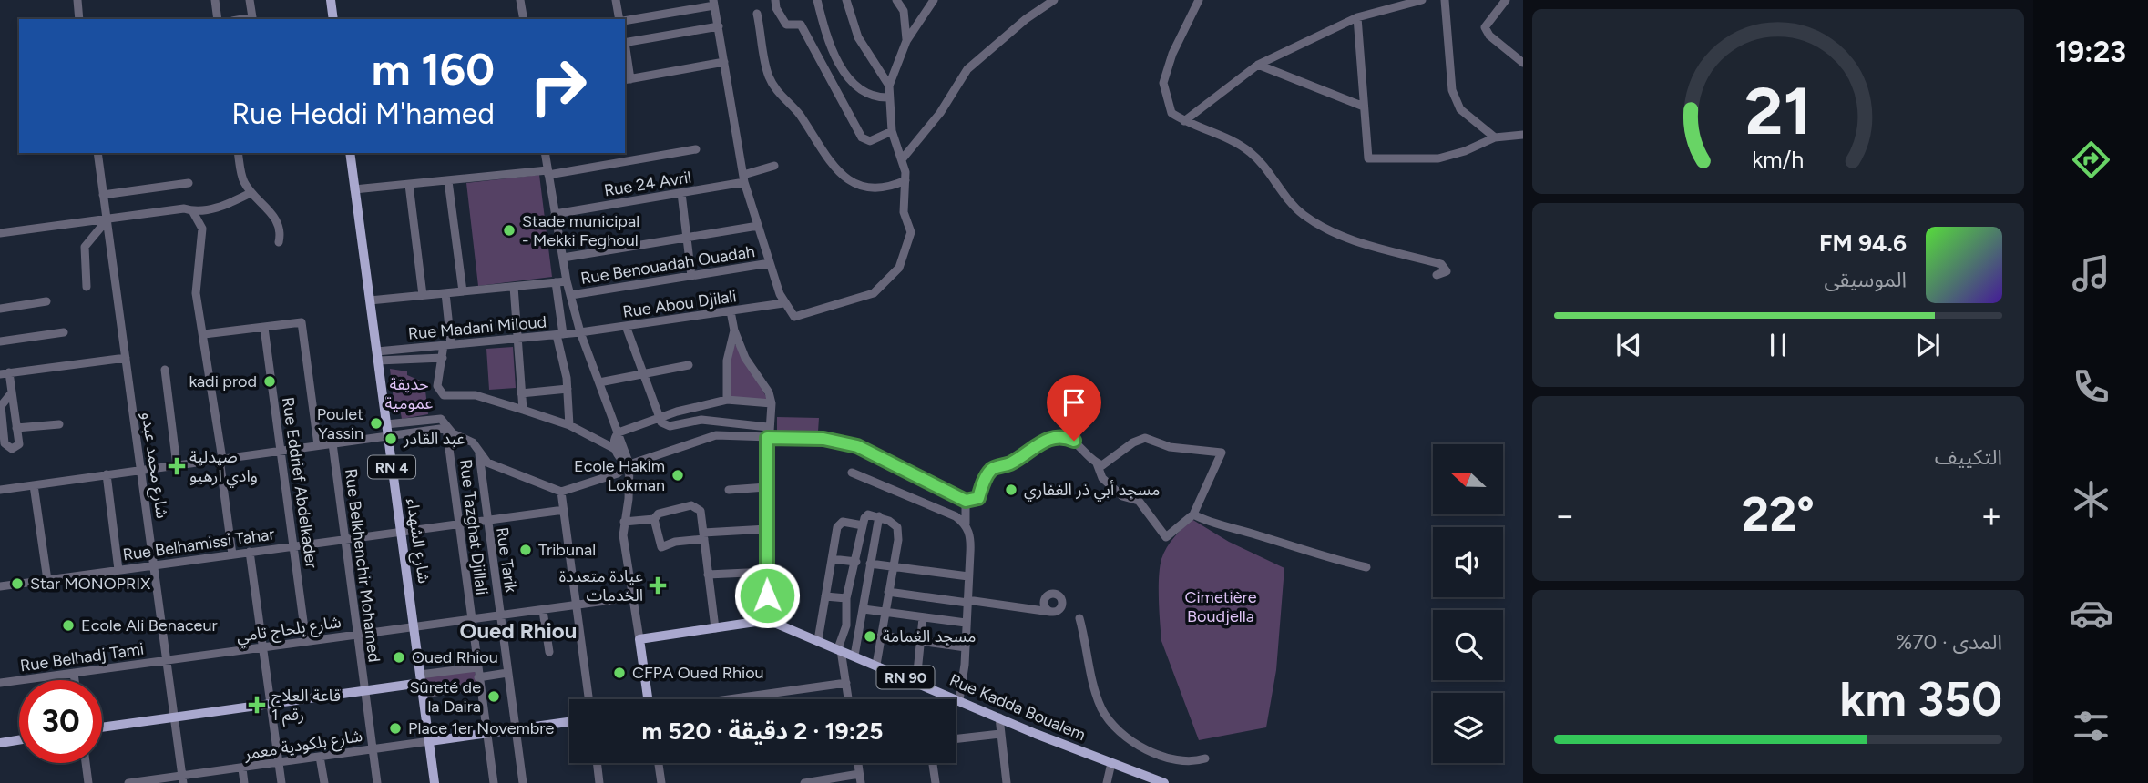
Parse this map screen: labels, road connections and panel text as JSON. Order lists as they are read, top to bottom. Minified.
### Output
{"streets":{"main road":["RN 4","شارع الشهداء","RN 90","Rue Kadda Boualem"],"street":["Rue 24 Avril","Rue Benouadah Ouadah","Rue Abou Djilali","Rue Madani Miloud","شارع محمد عبدو","Rue Eddrief Abdelkader","Rue Tazghat Djillali","Rue Belhamissi Tahar","Rue Tarik","Rue Belkhenchir Mohamed","شارع بلحاج تامي","Rue Belhadj Tami","شارع بلكودية معمر"]},"crossings":[["Rue Abou Djilali","Rue Madani Miloud"],["Rue Madani Miloud","شارع الشهداء"],["شارع محمد عبدو","Rue Belhamissi Tahar"],["شارع محمد عبدو","شارع بلحاج تامي"],["شارع محمد عبدو","Rue Belhadj Tami"],["شارع محمد عبدو","شارع بلكودية معمر"],["Rue Eddrief Abdelkader","Rue Belhamissi Tahar"],["Rue Eddrief Abdelkader","شارع بلحاج تامي"],["Rue Tazghat Djillali","Rue Belhamissi Tahar"],["Rue Tazghat Djillali","شارع بلحاج تامي"],["شارع الشهداء","Rue Belhamissi Tahar"],["شارع الشهداء","شارع بلحاج تامي"],["شارع الشهداء","شارع بلكودية معمر"],["Rue Belhamissi Tahar","Rue Tarik"],["Rue Belhamissi Tahar","Rue Belkhenchir Mohamed"],["Rue Tarik","شارع بلحاج تامي"],["Rue Belkhenchir Mohamed","شارع بلحاج تامي"],["Rue Belkhenchir Mohamed","شارع بلكودية معمر"],["شارع بلحاج تامي","Rue Belhadj Tami"]],"districts":["Oued Rhiou"],"parks":["حديقة عمومية","Cimetière Boudjella"],"places":{"other":["Stade municipal - Mekki Feghoul","kadi prod","Poulet Yassin","عبد القادر","Ecole Hakim Lokman","مسجد أبي ذر الغفاري","Tribunal","Star MONOPRIX","Ecole Ali Benaceur","مسجد الغمامة","Oued Rhiou","CFPA Oued Rhiou","Sûreté de la Daira","Place 1er Novembre"],"health":["صيدلية وادي ارهيو","عيادة متعددة الخدمات","قاعة العلاج رقم 1"]},"north":"left","page":{"tabs":"19:23","turn":["160 m","Rue Heddi M'hamed"],"song":["94.6 FM","الموسيقى"],"tile":["التكييف",["المدى · 70%","350 km"]],"heat":["−","22°","+"],"limit":"30","trip":"19:25 · 2 دقيقة · 520 m","gauge":["21","km/h"]}}
